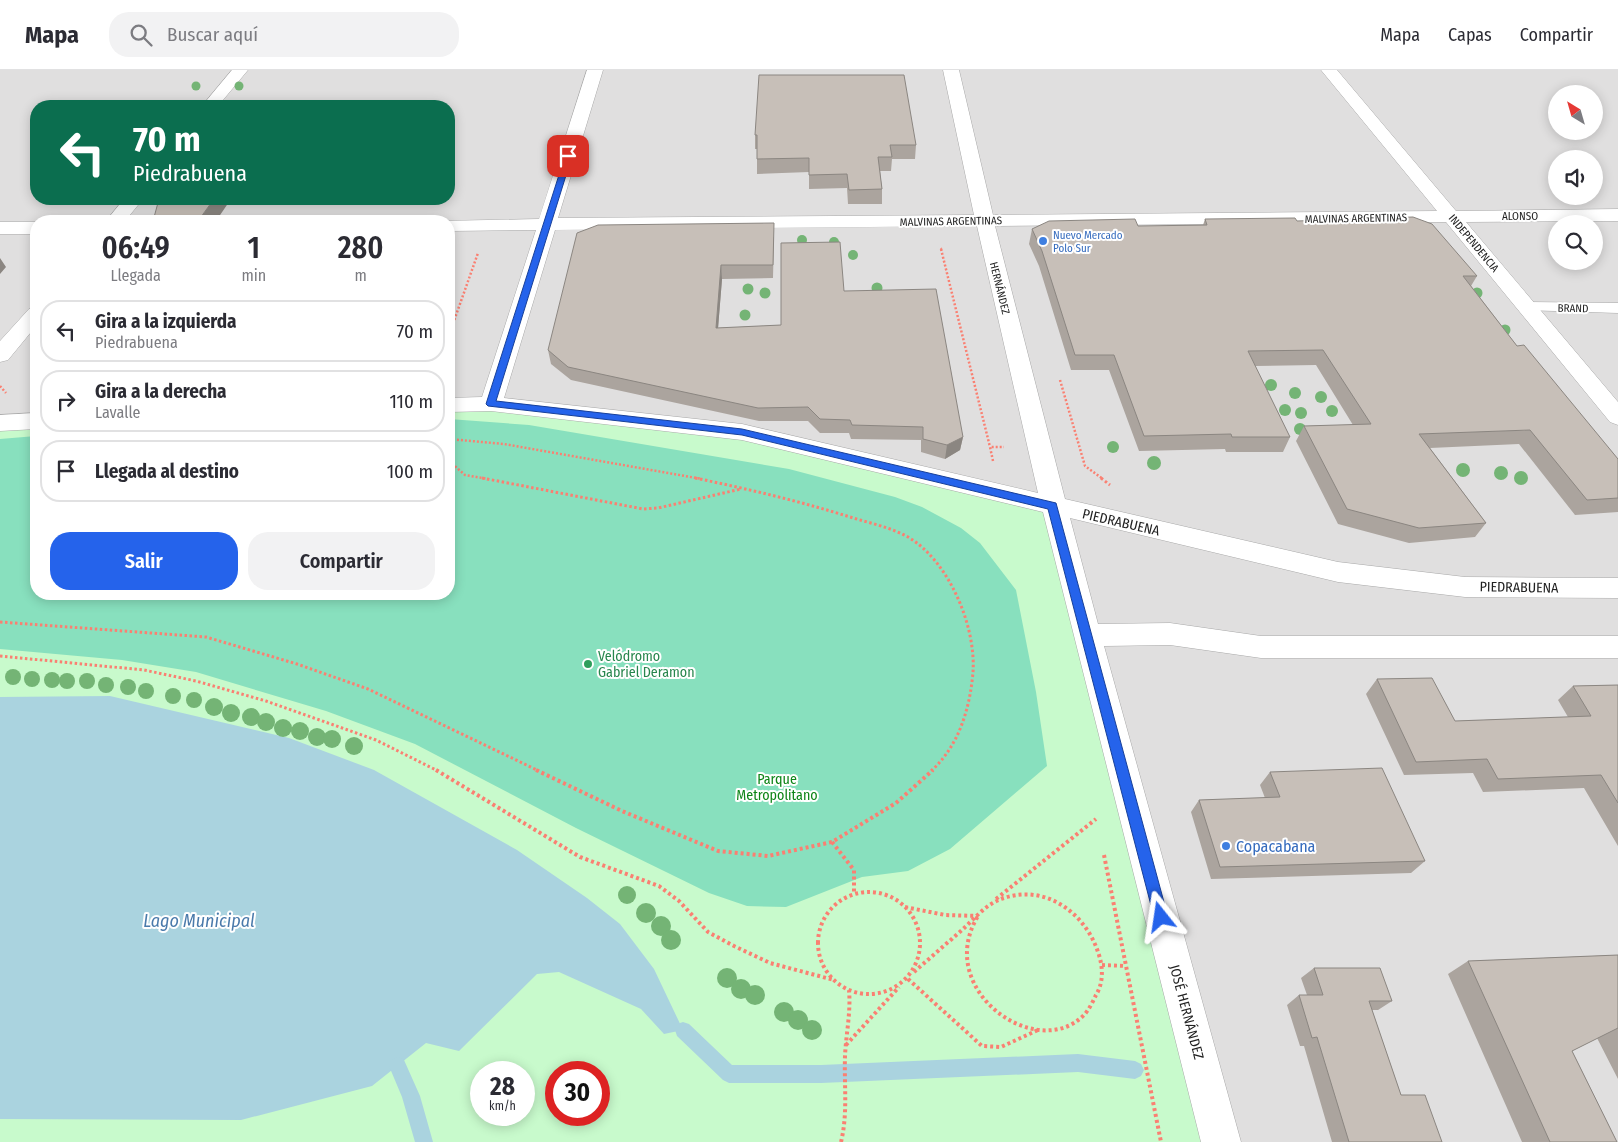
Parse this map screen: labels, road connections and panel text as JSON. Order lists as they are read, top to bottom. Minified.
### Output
{"streets":{"street":["ALONSO","MALVINAS ARGENTINAS","INDEPENDENCIA","HERNÁNDEZ","PIEDRABUENA","JOSÉ HERNÁNDEZ"],"lane":["BRAND"]},"crossings":[["ALONSO","MALVINAS ARGENTINAS"],["ALONSO","INDEPENDENCIA"],["MALVINAS ARGENTINAS","INDEPENDENCIA"],["MALVINAS ARGENTINAS","HERNÁNDEZ"],["INDEPENDENCIA","BRAND"],["HERNÁNDEZ","PIEDRABUENA"],["HERNÁNDEZ","JOSÉ HERNÁNDEZ"],["PIEDRABUENA","JOSÉ HERNÁNDEZ"]],"water":["Lago Municipal"],"parks":["Parque Metropolitano"],"places":["Nuevo Mercado Polo Sur","Velódromo Gabriel Deramon","Copacabana"],"north":"top left","page":{"header":"Mapa","search":"Buscar aquí","nav":["Mapa","Capas","Compartir"],"turn":["70 m","Piedrabuena"],"eta":["06:49","Llegada","1","min","280","m"],"list":[{"name":"Gira a la izquierda","note":"Piedrabuena","value":"70 m"},{"name":"Gira a la derecha","note":"Lavalle","value":"110 m"},{"name":"Llegada al destino","value":"100 m"}],"buttons":["Salir","Compartir"],"speed":"28 km/h","limit":"30"}}
